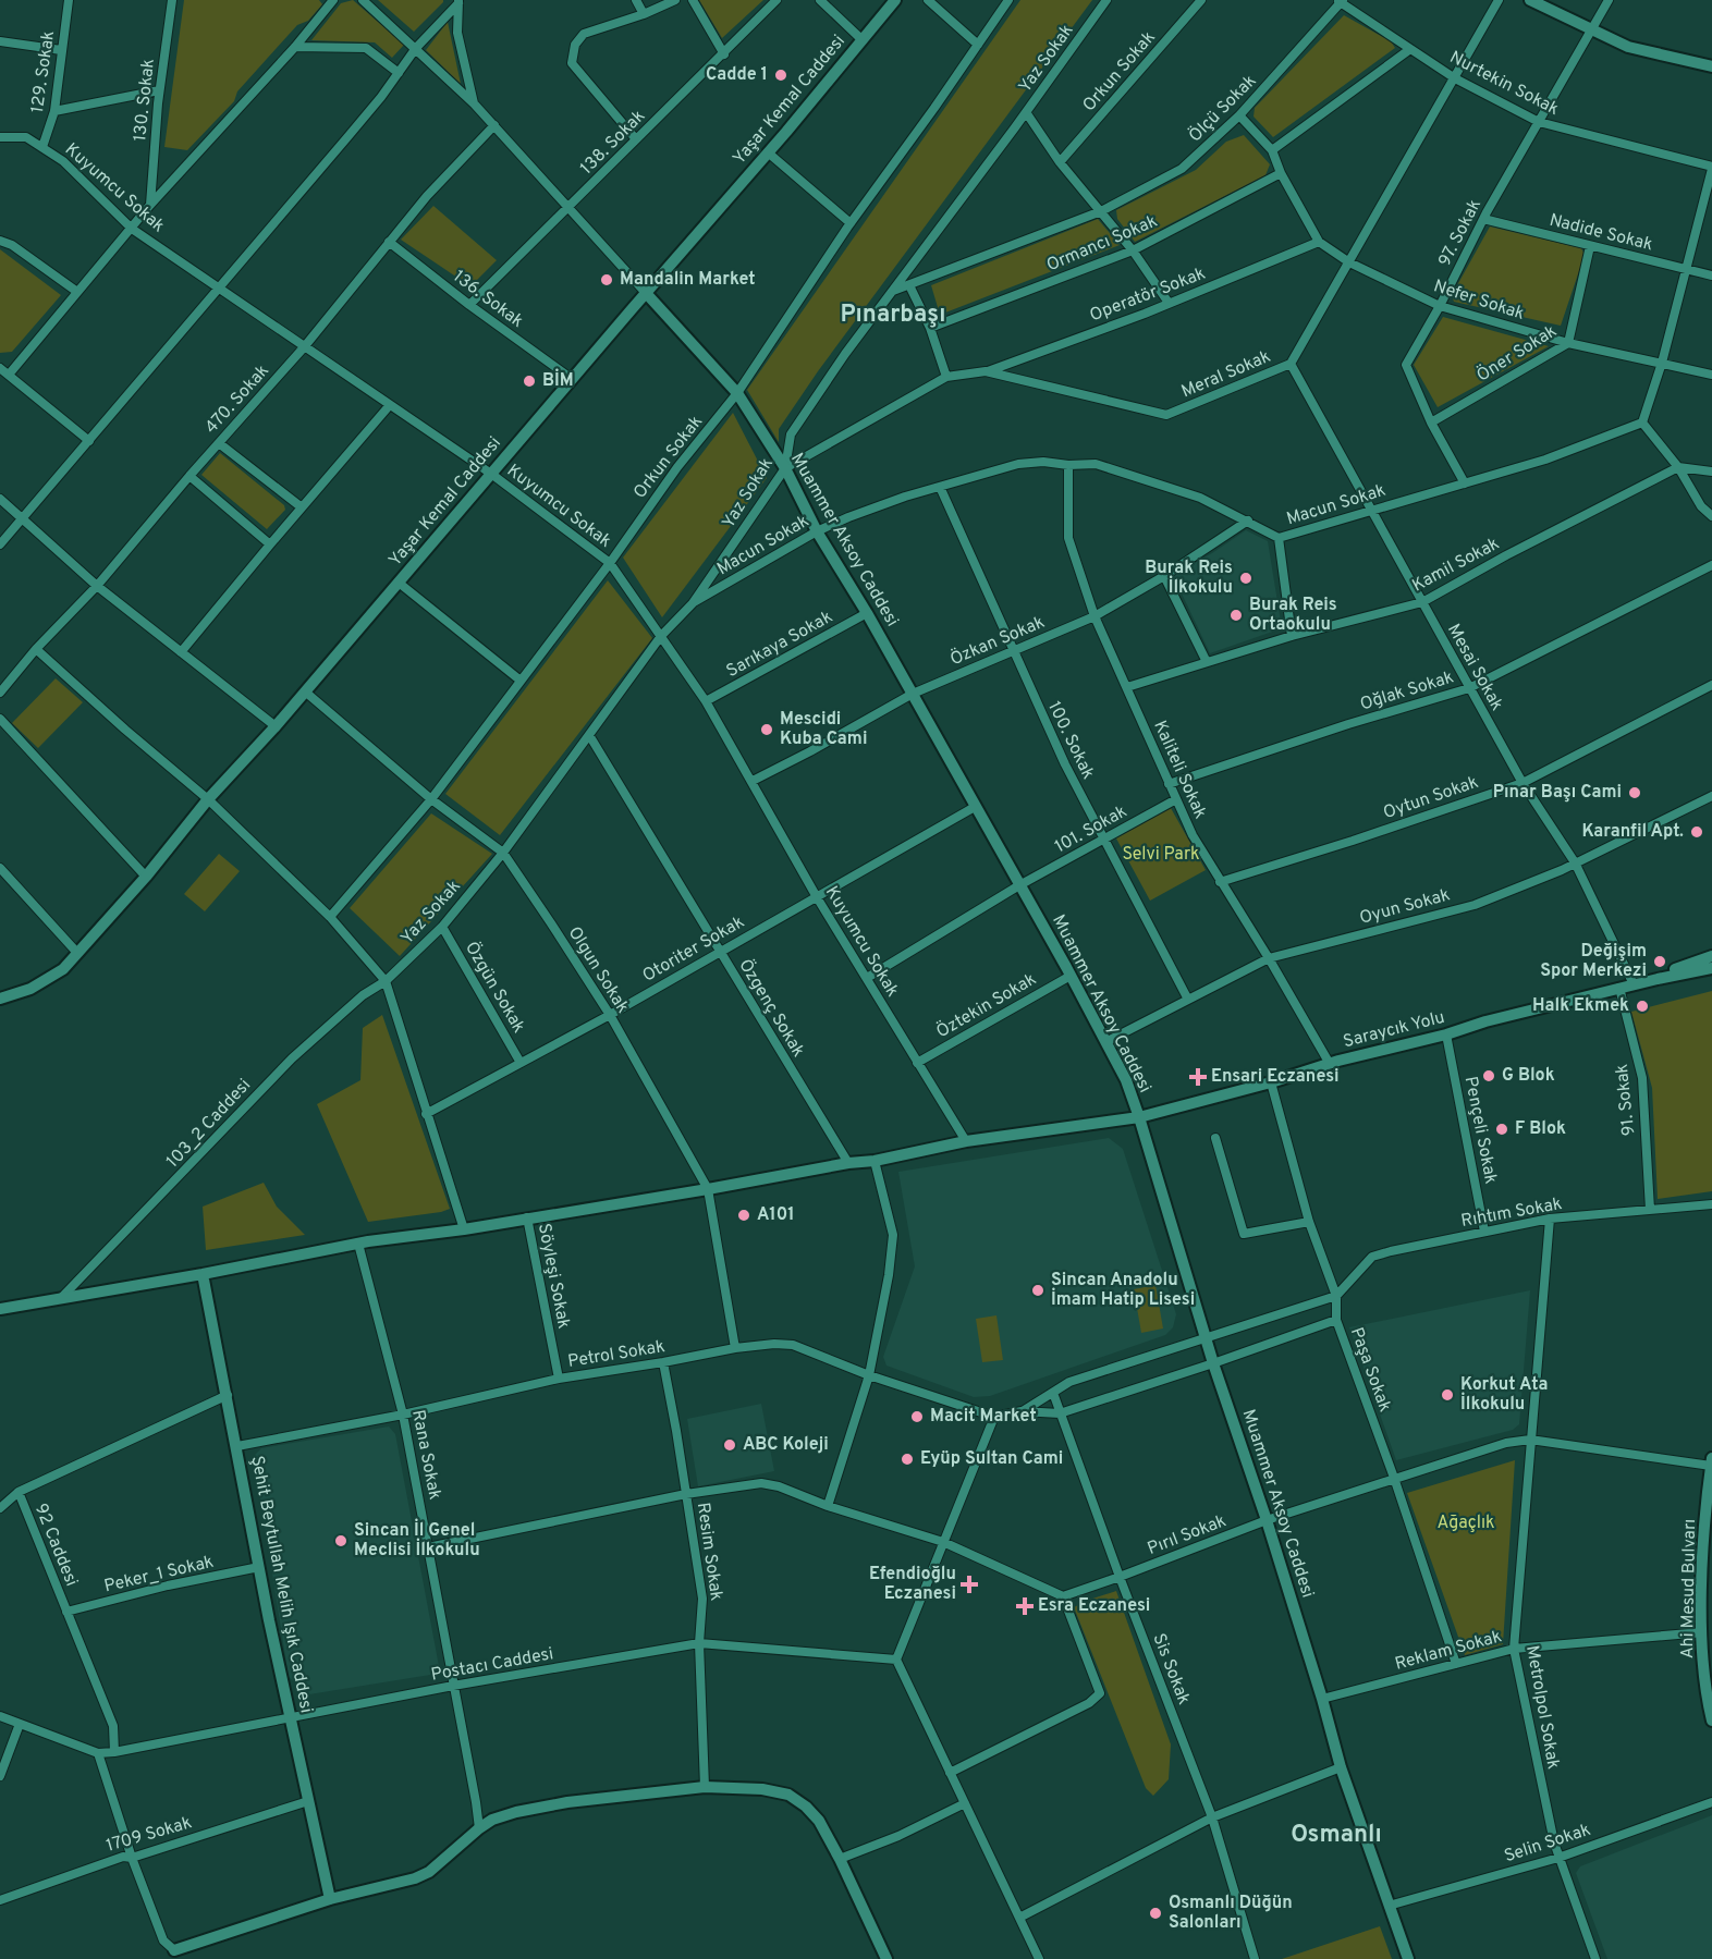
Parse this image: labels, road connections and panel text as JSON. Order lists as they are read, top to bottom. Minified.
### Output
{"streets":{"main road":["Yaşar Kemal Caddesi","Muammer Aksoy Caddesi","Saraycık Yolu","Şehit Beytullah Melih Işık Caddesi","Ahi Mesud Bulvarı"],"street":["Yaz Sokak","129. Sokak","Orkun Sokak","Nurtekin Sokak","130. Sokak","Ölçü Sokak","138. Sokak","Kuyumcu Sokak","97. Sokak","Nadide Sokak","Ormancı Sokak","Operatör Sokak","136. Sokak","Nefer Sokak","Öner Sokak","Meral Sokak","470. Sokak","Macun Sokak","Kamil Sokak","Özkan Sokak","Sarıkaya Sokak","Mesai Sokak","Oğlak Sokak","100. Sokak","Kaliteli Sokak","Oytun Sokak","101. Sokak","Oyun Sokak","Otoriter Sokak","Olgun Sokak","Özgün Sokak","Öztekin Sokak","Özgenç Sokak","91. Sokak","103_2 Caddesi","Pençeli Sokak","Rıhtım Sokak","Söyleşi Sokak","Petrol Sokak","Paşa Sokak","Rana Sokak","Pırıl Sokak","92 Caddesi","Resim Sokak","Peker_1 Sokak","Reklam Sokak","Postacı Caddesi","Sis Sokak","Metrolpol Sokak","1709 Sokak","Selin Sokak"]},"crossings":[["Yaz Sokak","Ölçü Sokak"],["Yaz Sokak","Kuyumcu Sokak"],["Yaz Sokak","Meral Sokak"],["Yaz Sokak","Macun Sokak"],["Yaz Sokak","Muammer Aksoy Caddesi"],["Yaz Sokak","Olgun Sokak"],["Yaz Sokak","Özgün Sokak"],["Yaz Sokak","Özgenç Sokak"],["Yaz Sokak","103_2 Caddesi"],["129. Sokak","Kuyumcu Sokak"],["Orkun Sokak","Kuyumcu Sokak"],["Orkun Sokak","Muammer Aksoy Caddesi"],["Orkun Sokak","Olgun Sokak"],["Nurtekin Sokak","Ölçü Sokak"],["Nurtekin Sokak","97. Sokak"],["Nurtekin Sokak","Meral Sokak"],["Yaşar Kemal Caddesi","Kuyumcu Sokak"],["Yaşar Kemal Caddesi","136. Sokak"],["Yaşar Kemal Caddesi","Muammer Aksoy Caddesi"],["Yaşar Kemal Caddesi","Olgun Sokak"],["Ölçü Sokak","Nefer Sokak"],["138. Sokak","136. Sokak"],["Kuyumcu Sokak","470. Sokak"],["Kuyumcu Sokak","Özkan Sokak"],["Kuyumcu Sokak","Sarıkaya Sokak"],["Kuyumcu Sokak","101. Sokak"],["Kuyumcu Sokak","Otoriter Sokak"],["Kuyumcu Sokak","Öztekin Sokak"],["Kuyumcu Sokak","Saraycık Yolu"],["97. Sokak","Nadide Sokak"],["97. Sokak","Nefer Sokak"],["97. Sokak","Öner Sokak"],["97. Sokak","Macun Sokak"],["Nadide Sokak","Öner Sokak"],["Ormancı Sokak","Nefer Sokak"],["Operatör Sokak","Nefer Sokak"],["Operatör Sokak","Meral Sokak"],["136. Sokak","470. Sokak"],["Nefer Sokak","Öner Sokak"],["Nefer Sokak","Meral Sokak"],["Meral Sokak","Muammer Aksoy Caddesi"],["Meral Sokak","Mesai Sokak"],["Macun Sokak","Muammer Aksoy Caddesi"],["Macun Sokak","Özkan Sokak"],["Macun Sokak","Mesai Sokak"],["Macun Sokak","100. Sokak"],["Macun Sokak","Kaliteli Sokak"],["Muammer Aksoy Caddesi","Özkan Sokak"],["Muammer Aksoy Caddesi","Sarıkaya Sokak"],["Muammer Aksoy Caddesi","101. Sokak"],["Muammer Aksoy Caddesi","Oyun Sokak"],["Muammer Aksoy Caddesi","Otoriter Sokak"],["Muammer Aksoy Caddesi","Öztekin Sokak"],["Muammer Aksoy Caddesi","Saraycık Yolu"],["Muammer Aksoy Caddesi","Pırıl Sokak"],["Muammer Aksoy Caddesi","Reklam Sokak"],["Muammer Aksoy Caddesi","Selin Sokak"],["Kamil Sokak","Mesai Sokak"],["Kamil Sokak","Kaliteli Sokak"],["Özkan Sokak","100. Sokak"],["Özkan Sokak","Kaliteli Sokak"],["Mesai Sokak","Oğlak Sokak"],["Mesai Sokak","Oytun Sokak"],["Mesai Sokak","Oyun Sokak"],["Mesai Sokak","Saraycık Yolu"],["Oğlak Sokak","Kaliteli Sokak"],["100. Sokak","101. Sokak"],["100. Sokak","Oyun Sokak"],["Kaliteli Sokak","Oytun Sokak"],["Kaliteli Sokak","101. Sokak"],["Kaliteli Sokak","Oyun Sokak"],["Kaliteli Sokak","Saraycık Yolu"],["Otoriter Sokak","Olgun Sokak"],["Otoriter Sokak","Özgün Sokak"],["Otoriter Sokak","Özgenç Sokak"],["Olgun Sokak","Saraycık Yolu"],["Olgun Sokak","Petrol Sokak"],["Özgenç Sokak","Saraycık Yolu"],["Saraycık Yolu","91. Sokak"],["Saraycık Yolu","103_2 Caddesi"],["Saraycık Yolu","Pençeli Sokak"],["Saraycık Yolu","Söyleşi Sokak"],["Saraycık Yolu","Paşa Sokak"],["Saraycık Yolu","Rana Sokak"],["Saraycık Yolu","Şehit Beytullah Melih Işık Caddesi"],["91. Sokak","Rıhtım Sokak"],["Pençeli Sokak","Rıhtım Sokak"],["Rıhtım Sokak","Paşa Sokak"],["Rıhtım Sokak","Metrolpol Sokak"],["Söyleşi Sokak","Petrol Sokak"],["Petrol Sokak","Rana Sokak"],["Petrol Sokak","Resim Sokak"],["Petrol Sokak","Şehit Beytullah Melih Işık Caddesi"],["Paşa Sokak","Pırıl Sokak"],["Paşa Sokak","Reklam Sokak"],["Rana Sokak","Postacı Caddesi"],["Pırıl Sokak","Ahi Mesud Bulvarı"],["Pırıl Sokak","Sis Sokak"],["Pırıl Sokak","Metrolpol Sokak"],["92 Caddesi","Peker_1 Sokak"],["92 Caddesi","Şehit Beytullah Melih Işık Caddesi"],["92 Caddesi","Postacı Caddesi"],["Resim Sokak","Postacı Caddesi"],["Peker_1 Sokak","Şehit Beytullah Melih Işık Caddesi"],["Şehit Beytullah Melih Işık Caddesi","Postacı Caddesi"],["Şehit Beytullah Melih Işık Caddesi","1709 Sokak"],["Ahi Mesud Bulvarı","Reklam Sokak"],["Reklam Sokak","Metrolpol Sokak"],["Metrolpol Sokak","Selin Sokak"]],"districts":["Pınarbaşı","Osmanlı"],"parks":["Selvi Park","Ağaçlık"],"places":{"other":["Cadde 1","Mandalin Market","BİM","Burak Reis İlkokulu","Burak Reis Ortaokulu","Mescidi Kuba Cami","Pınar Başı Cami","Karanfil Apt.","Değişim Spor Merkezi","Halk Ekmek","G Blok","F Blok","A101","Sincan Anadolu İmam Hatip Lisesi","Korkut Ata İlkokulu","Macit Market","ABC Koleji","Eyüp Sultan Cami","Sincan İl Genel Meclisi İlkokulu","Osmanlı Düğün Salonları"],"health":["Ensari Eczanesi","Efendioğlu Eczanesi","Esra Eczanesi"]}}
